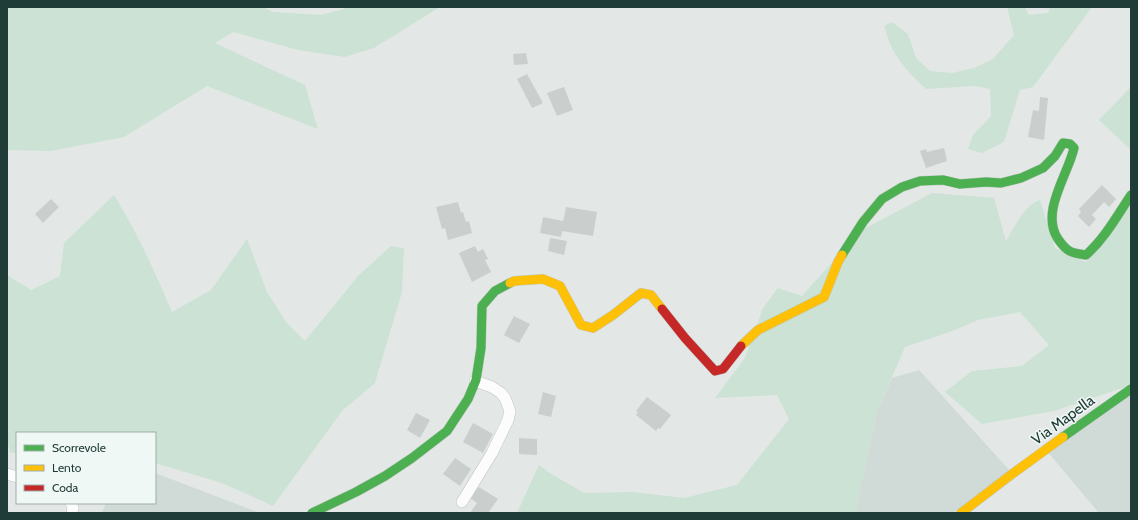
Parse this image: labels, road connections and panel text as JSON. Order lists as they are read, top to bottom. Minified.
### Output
{"streets":{"street":["Via Mapella"]},"legend":["Scorrevole","Lento","Coda"]}
